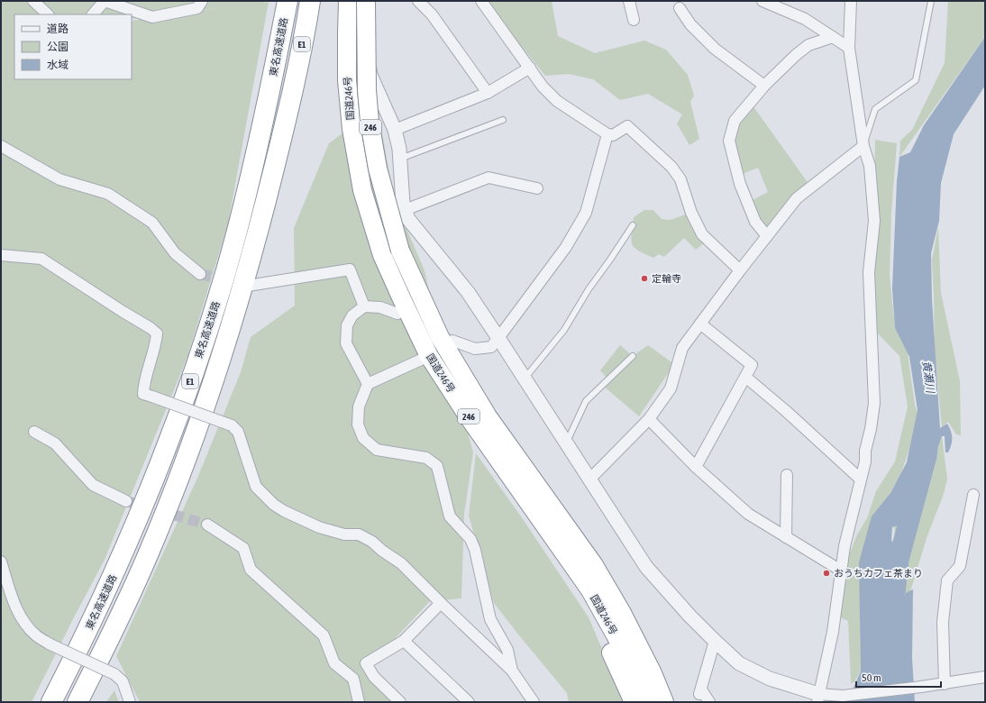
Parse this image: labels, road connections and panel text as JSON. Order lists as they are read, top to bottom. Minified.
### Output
{"streets":{"highway":["E1","東名高速道路","国道246号","246"]},"water":["黄瀬川"],"places":["定輪寺","おうちカフェ茶まり"],"legend":["道路","公園","水域"],"scale_bar":"50 m"}
